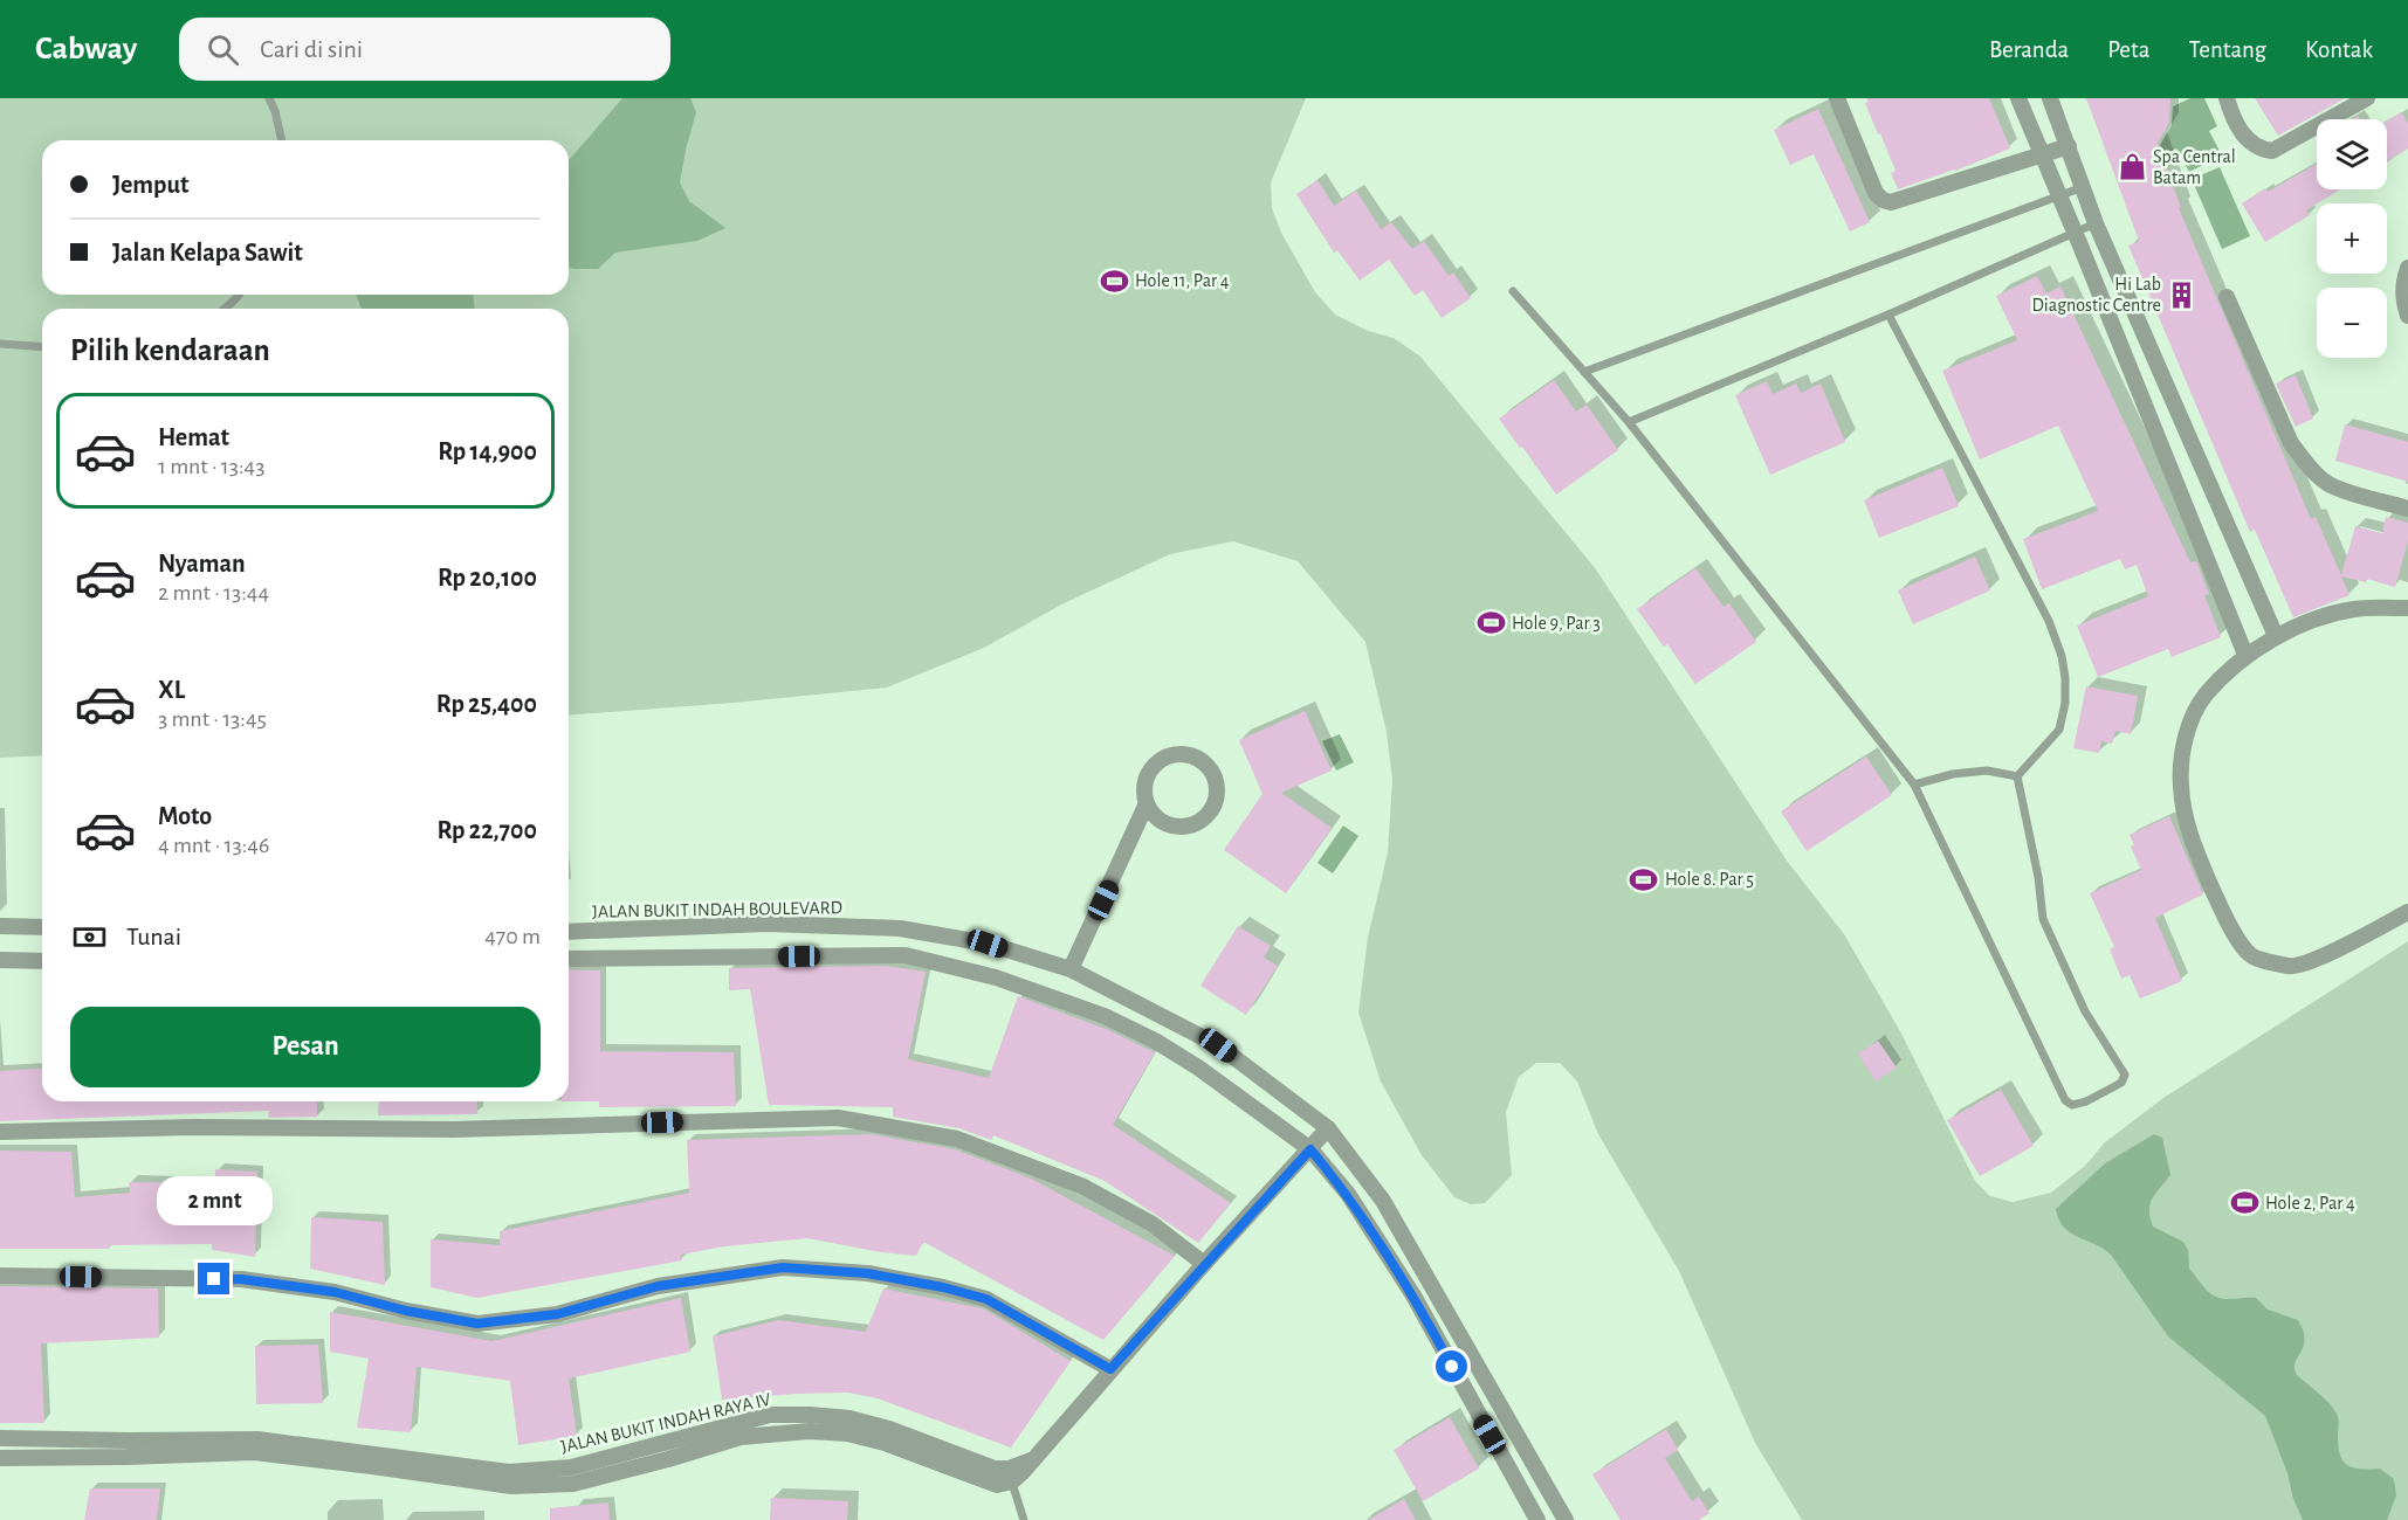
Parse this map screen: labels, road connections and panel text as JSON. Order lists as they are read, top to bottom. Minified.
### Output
{"streets":{"street":["JALAN BUKIT INDAH BOULEVARD","JALAN BUKIT INDAH RAYA IV"]},"places":{"shop":["Spa Central Batam"],"sports":["Hole 11, Par 4","Hole 9, Par 3","Hole 8. Par 5","Hole 2, Par 4"],"building":["Hi Lab Diagnostic Centre"]},"page":{"header":"Cabway","search":"Cari di sini","nav":["Beranda","Peta","Tentang","Kontak"],"map_buttons":["+","−"],"banner":["Jemput","Jalan Kelapa Sawit"],"heading":"Pilih kendaraan","list":[{"name":"Hemat","note":"1 mnt · 13:43","value":"Rp 14,900"},{"name":"Nyaman","note":"2 mnt · 13:44","value":"Rp 20,100"},{"name":"XL","note":"3 mnt · 13:45","value":"Rp 25,400"},{"name":"Moto","note":"4 mnt · 13:46","value":"Rp 22,700"}],"pay":["Tunai","470 m"],"buttons":"Pesan","bubble":"2 mnt"}}
